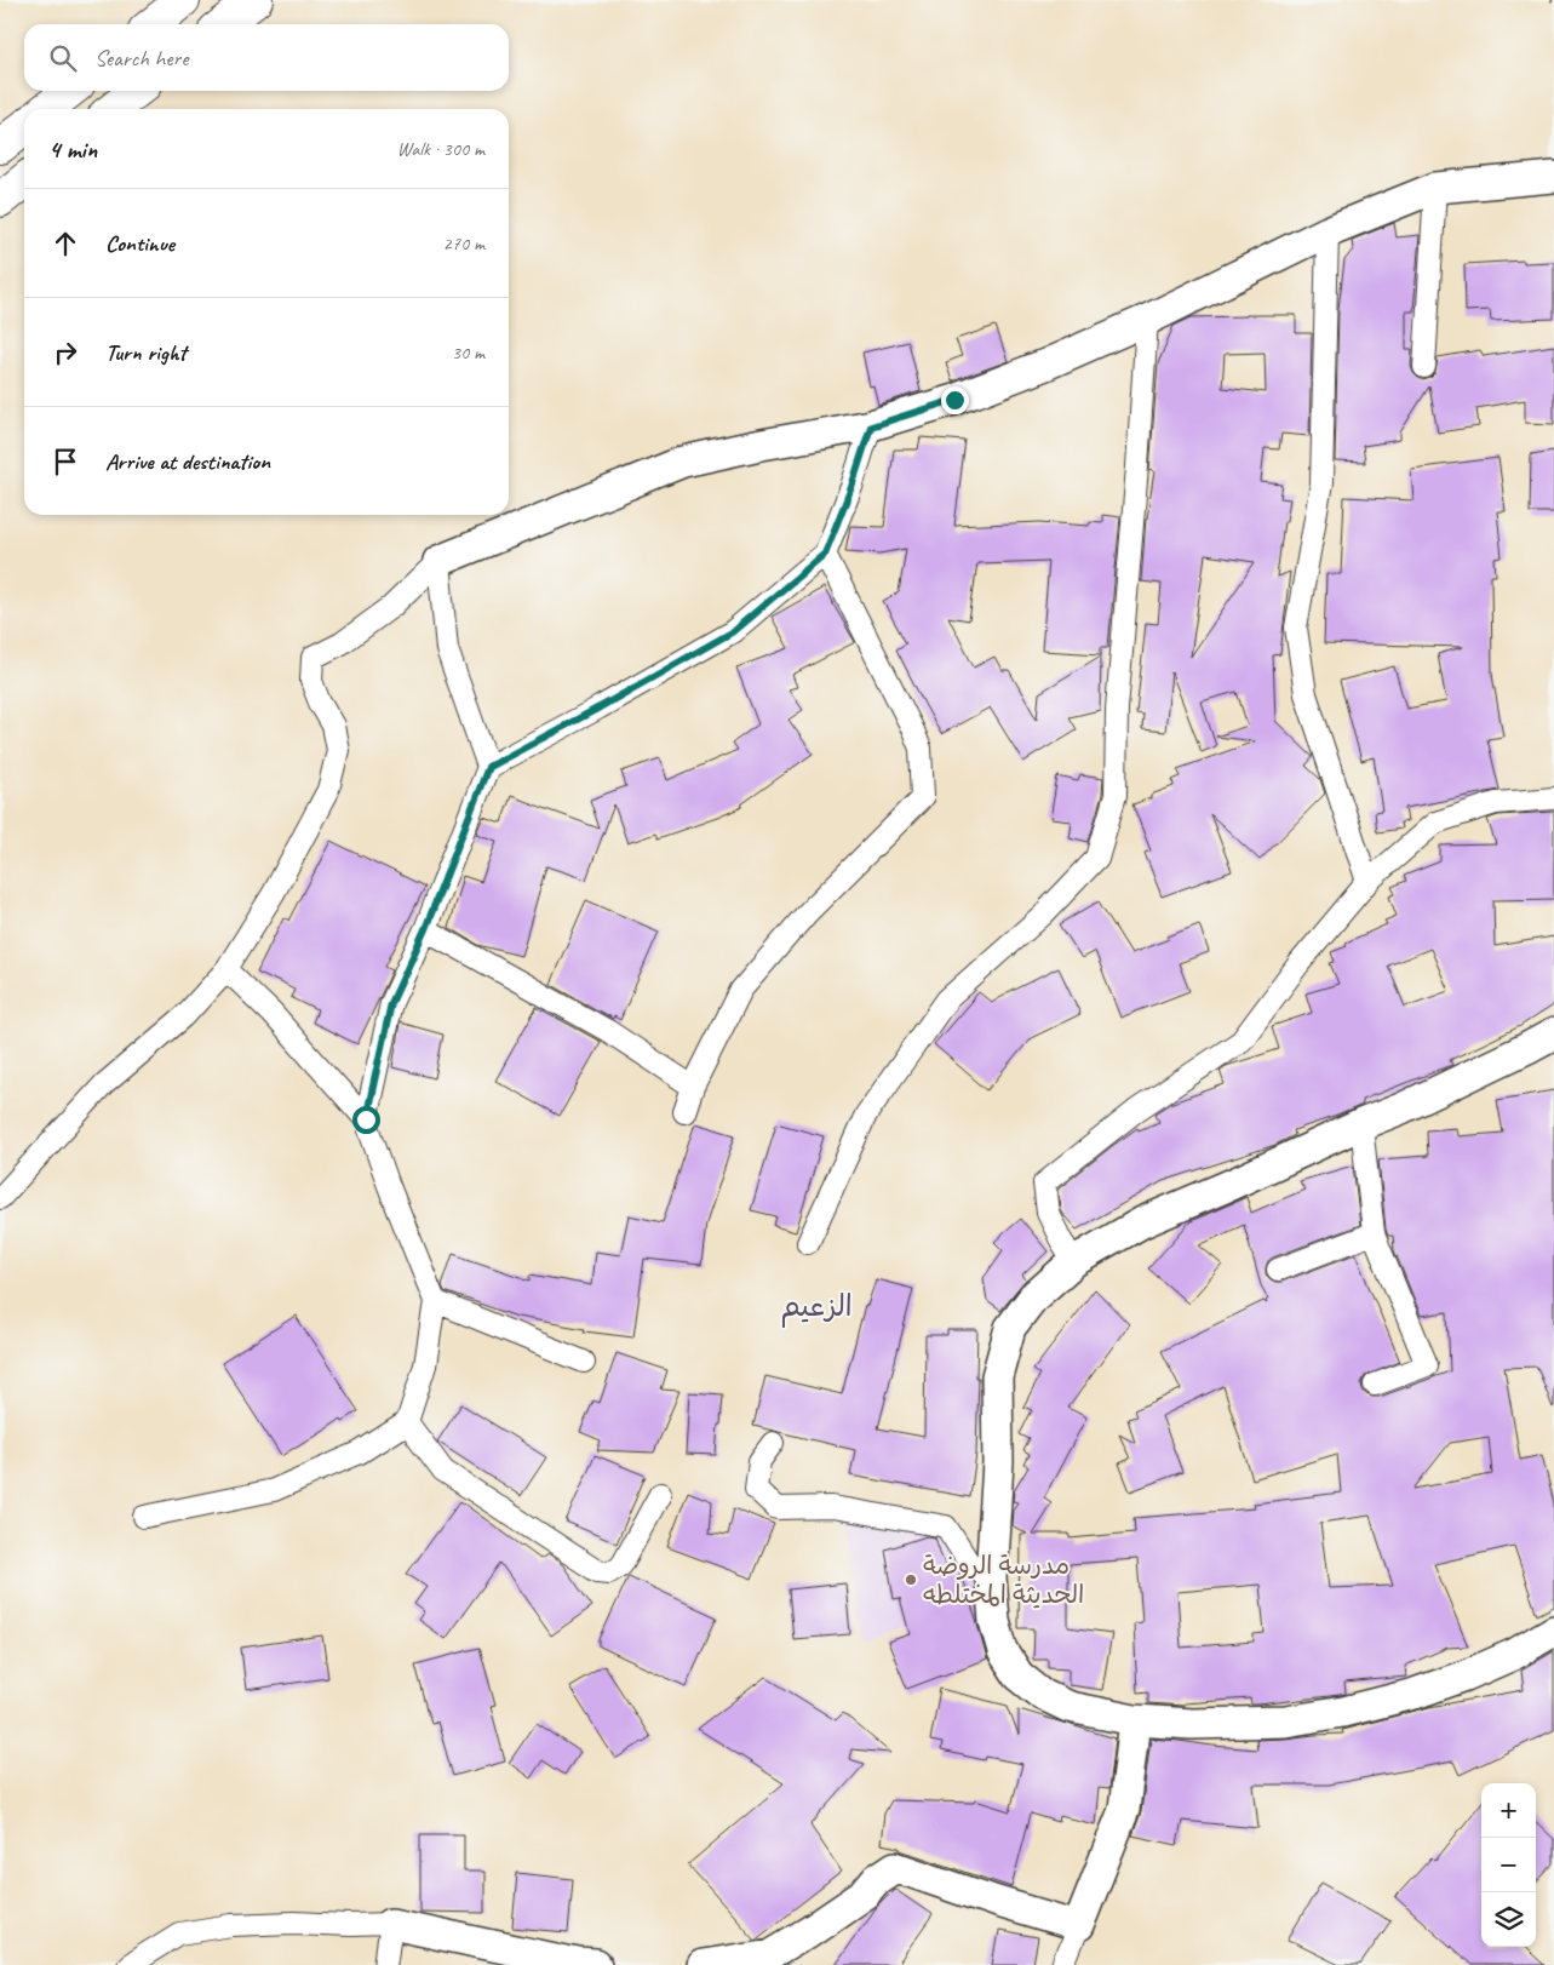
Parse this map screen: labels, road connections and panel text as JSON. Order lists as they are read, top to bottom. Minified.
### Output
{"districts":["الزعيم"],"places":["مدرسة الروضة الحديثة المختلطه"],"page":{"search":"Search here","heading":["4 min","Walk · 300 m"],"list":[["Continue","270 m"],["Turn right","30 m"],"Arrive at destination"],"map_buttons":["+","−"]}}
